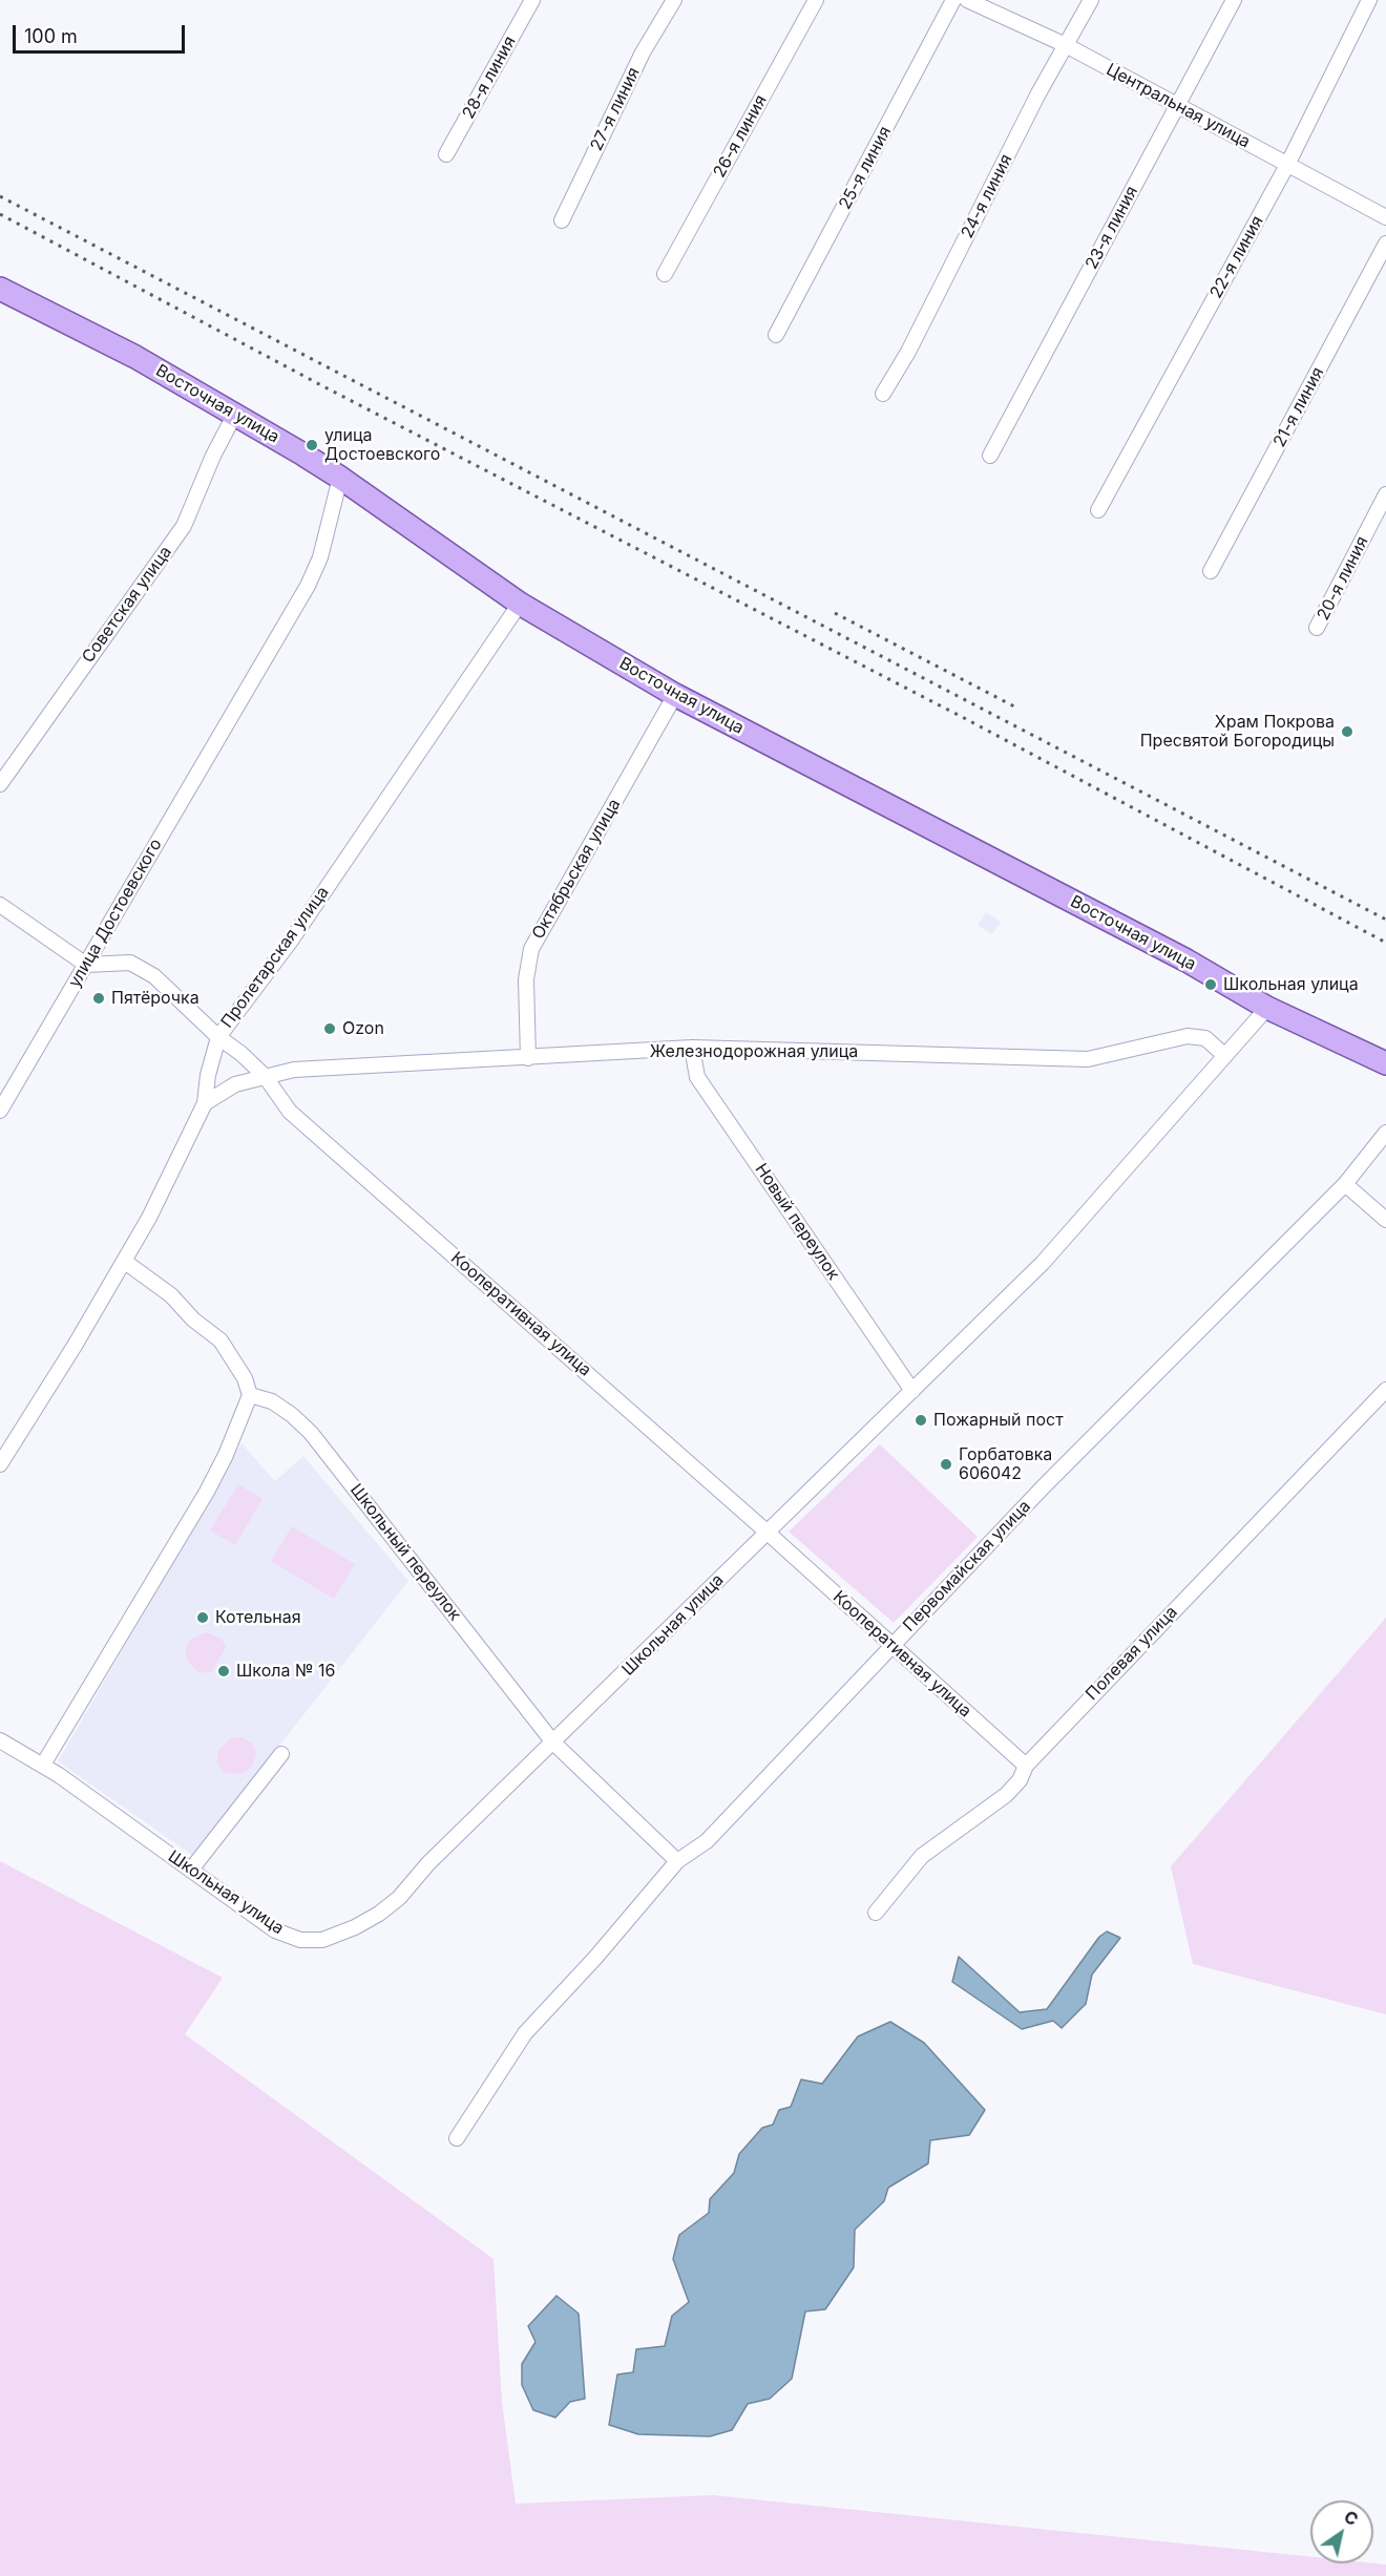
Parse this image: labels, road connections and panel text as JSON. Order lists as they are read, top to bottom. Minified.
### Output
{"streets":{"main road":["Восточная улица"],"street":["28-я линия","Центральная улица","27-я линия","26-я линия","25-я линия","24-я линия","23-я линия","22-я линия","21-я линия","20-я линия","Советская улица","Октябрьская улица","улица Достоевского","Пролетарская улица","Железнодорожная улица","Новый переулок","Кооперативная улица","Школьный переулок","Первомайская улица","Школьная улица","Полевая улица"]},"crossings":[["Центральная улица","24-я линия"],["Центральная улица","23-я линия"],["Центральная улица","22-я линия"],["Восточная улица","Советская улица"],["Восточная улица","Октябрьская улица"],["Восточная улица","улица Достоевского"],["Восточная улица","Пролетарская улица"],["Восточная улица","Школьная улица"],["Октябрьская улица","Железнодорожная улица"],["улица Достоевского","Кооперативная улица"],["Пролетарская улица","Железнодорожная улица"],["Пролетарская улица","Кооперативная улица"],["Железнодорожная улица","Новый переулок"],["Железнодорожная улица","Кооперативная улица"],["Железнодорожная улица","Школьная улица"],["Новый переулок","Школьная улица"],["Кооперативная улица","Первомайская улица"],["Кооперативная улица","Школьная улица"],["Кооперативная улица","Полевая улица"],["Школьный переулок","Первомайская улица"],["Школьный переулок","Школьная улица"]],"places":["улица Достоевского","Храм Покрова Пресвятой Богородицы","Школьная улица","Пятёрочка","Ozon","Пожарный пост","Горбатовка 606042","Котельная","Школа № 16"],"scale_bar":"100 m","north":"top right"}
